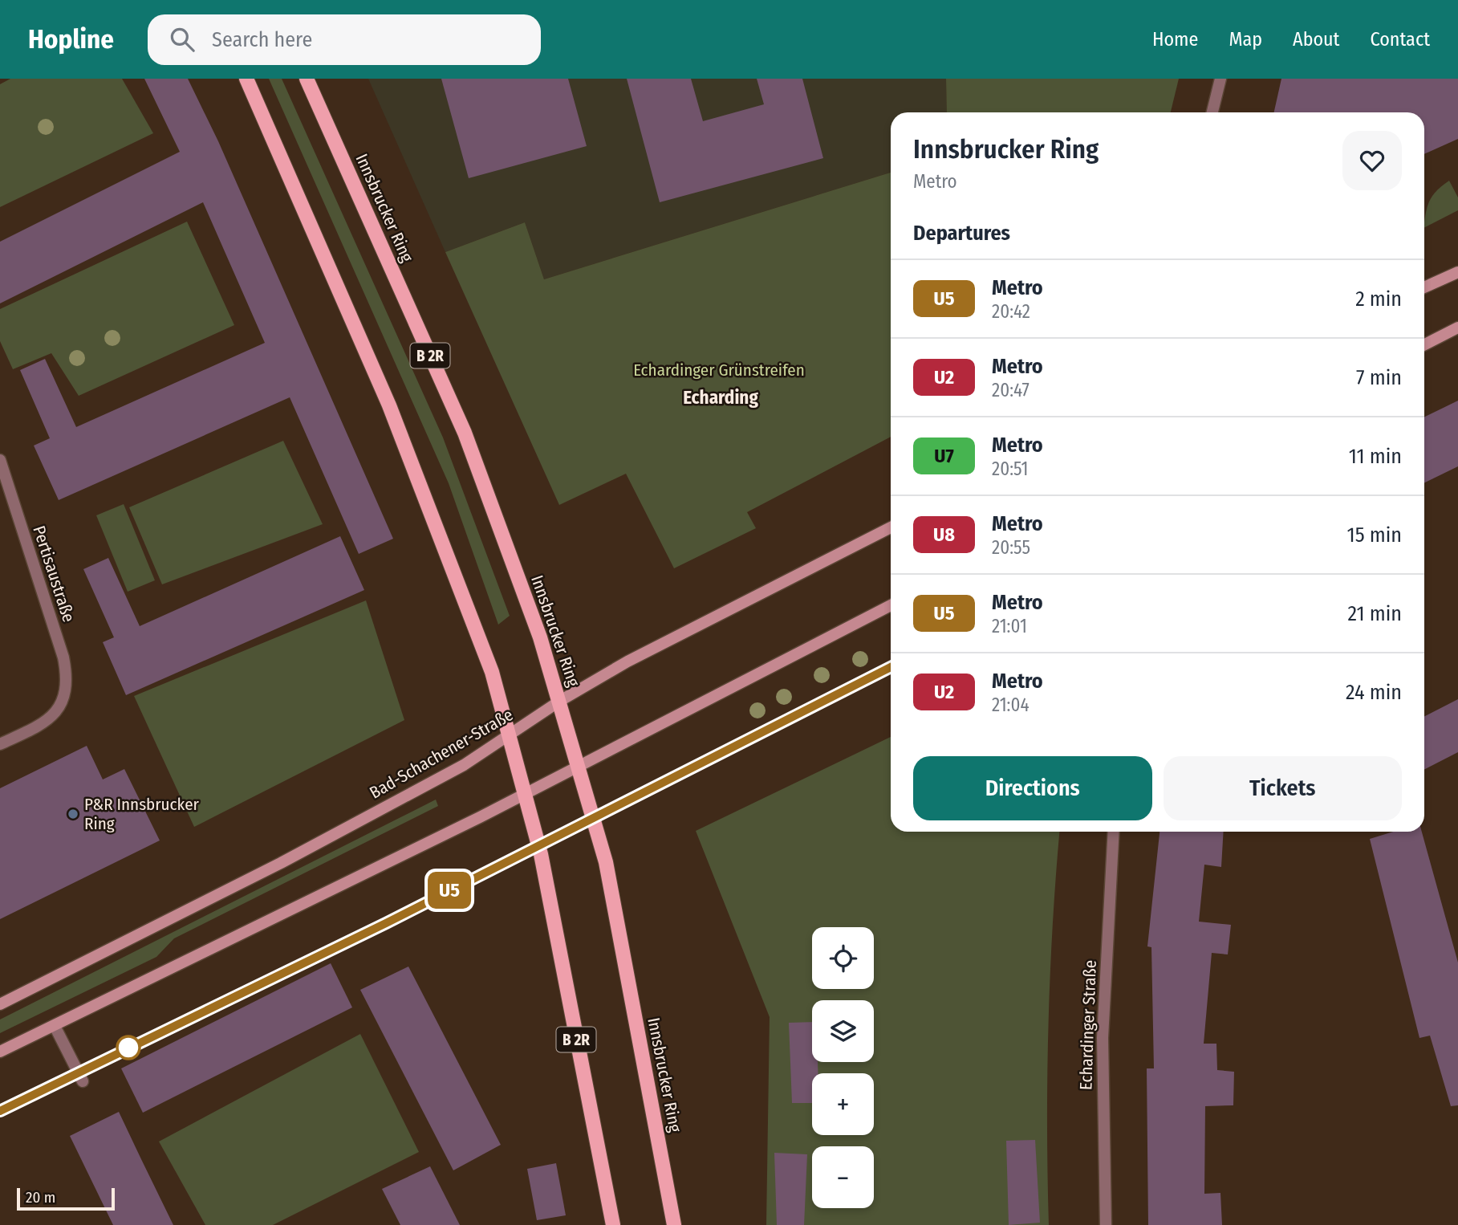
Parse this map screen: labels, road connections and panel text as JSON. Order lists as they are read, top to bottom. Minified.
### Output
{"streets":{"main road":["Innsbrucker Ring","B 2R","Bad-Schachener-Straße"],"street":["Pertisaustraße","Echardinger Straße"]},"crossings":[["Innsbrucker Ring","Bad-Schachener-Straße"],["B 2R","Bad-Schachener-Straße"]],"districts":["Echarding"],"parks":["Echardinger Grünstreifen"],"places":["P&R Innsbrucker Ring"],"lines":["metro line U5"],"scale_bar":"20 m","page":{"header":"Hopline","search":"Search here","nav":["Home","Map","About","Contact"],"on_map":"U5","heading":[["Innsbrucker Ring","Metro"],"Departures"],"list":[{"mark":"U5","name":"Metro","note":"20:42","value":"2 min"},{"mark":"U2","name":"Metro","note":"20:47","value":"7 min"},{"mark":"U7","name":"Metro","note":"20:51","value":"11 min"},{"mark":"U8","name":"Metro","note":"20:55","value":"15 min"},{"mark":"U5","name":"Metro","note":"21:01","value":"21 min"},{"mark":"U2","name":"Metro","note":"21:04","value":"24 min"}],"buttons":["Directions","Tickets"],"map_buttons":["+","−"],"scale":"20 m"}}
